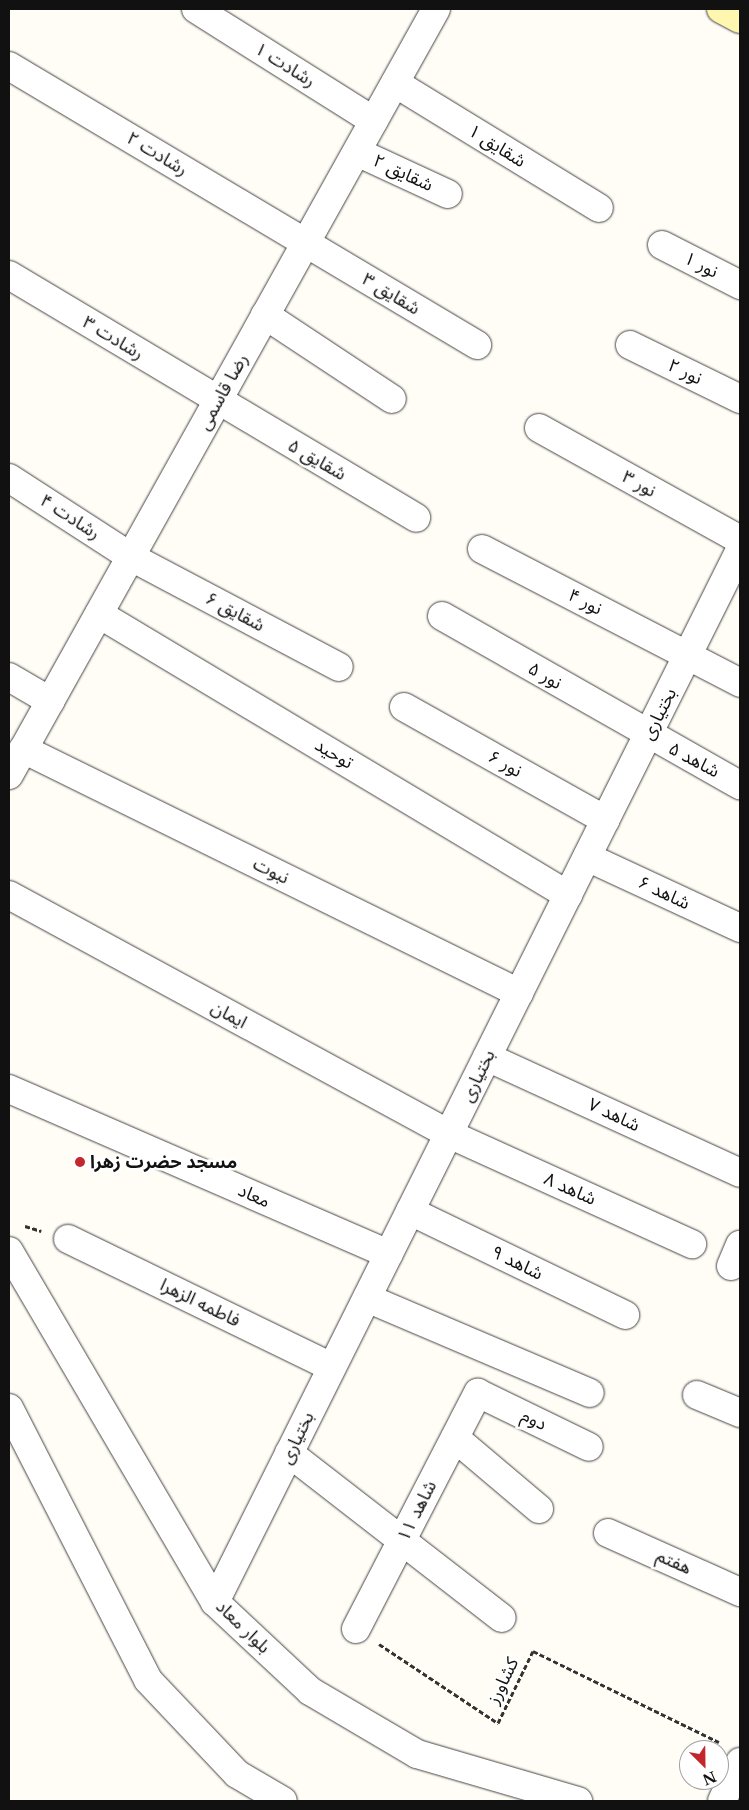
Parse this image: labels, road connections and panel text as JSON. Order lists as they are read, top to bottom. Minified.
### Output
{"streets":{"street":["رشادت ۱","شقایق ۱","رشادت ۲","شقایق ۲","نور ۱","شقایق ۳","رشادت ۳","نور ۲","رضا قاسمی","شقایق ۵","نور ۳","رشادت ۴","نور ۴","شقایق ۶","نور ۵","بختیاری","توحید","شاهد ۵","نور ۶","نبوت","شاهد ۶","ایمان","شاهد ۷","شاهد ۸","معاد","شاهد ۹","فاطمه الزهرا","دوم","شاهد ۱۱","هفتم","بلوار معاد"],"path":["کشاورز"]},"crossings":[["رشادت ۱","رضا قاسمی"],["شقایق ۱","رضا قاسمی"],["رشادت ۲","شقایق ۳"],["رشادت ۲","رضا قاسمی"],["شقایق ۲","رضا قاسمی"],["شقایق ۳","رضا قاسمی"],["رشادت ۳","رضا قاسمی"],["رشادت ۳","شقایق ۵"],["رضا قاسمی","شقایق ۵"],["رضا قاسمی","رشادت ۴"],["رضا قاسمی","شقایق ۶"],["رضا قاسمی","توحید"],["رضا قاسمی","نبوت"],["رشادت ۴","شقایق ۶"],["نور ۴","بختیاری"],["نور ۵","بختیاری"],["نور ۵","شاهد ۵"],["بختیاری","توحید"],["بختیاری","شاهد ۵"],["بختیاری","نور ۶"],["بختیاری","نبوت"],["بختیاری","شاهد ۶"],["بختیاری","ایمان"],["بختیاری","شاهد ۷"],["بختیاری","شاهد ۸"],["بختیاری","معاد"],["بختیاری","شاهد ۹"],["بختیاری","فاطمه الزهرا"],["بختیاری","بلوار معاد"],["ایمان","شاهد ۸"],["دوم","شاهد ۱۱"],["شاهد ۱۱","کشاورز"]],"places":["مسجد حضرت زهرا"],"north":"bottom right"}
